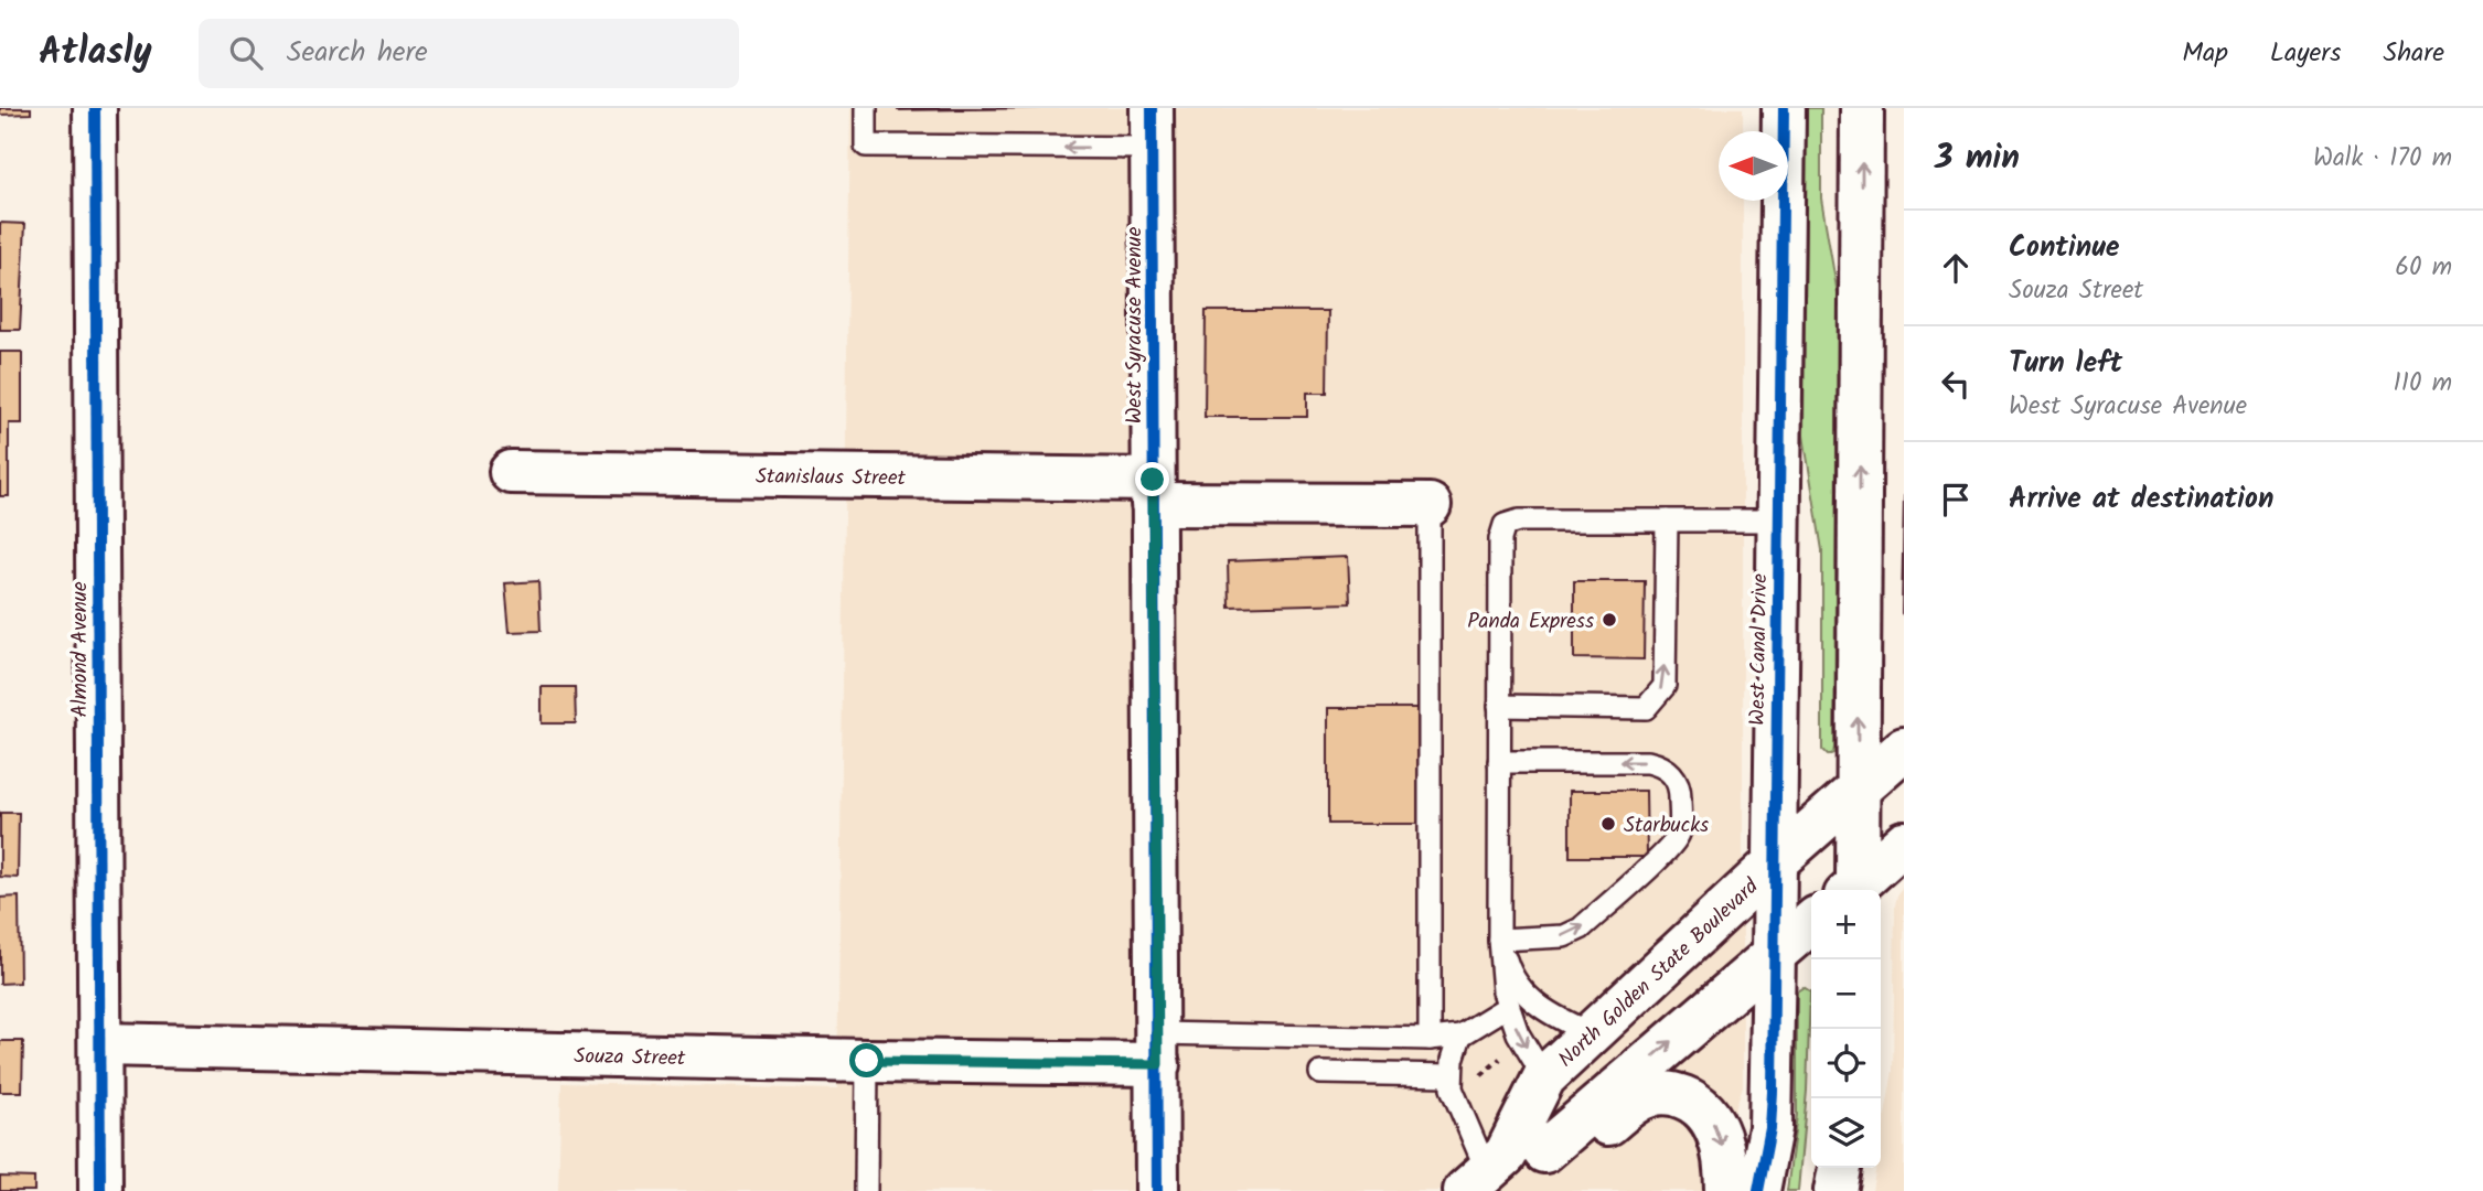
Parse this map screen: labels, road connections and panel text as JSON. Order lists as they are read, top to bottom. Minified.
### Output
{"streets":{"street":["West Syracuse Avenue","Stanislaus Street","Almond Avenue","West Canal Drive","North Golden State Boulevard","Souza Street"]},"crossings":[["West Syracuse Avenue","Stanislaus Street"],["West Syracuse Avenue","Souza Street"],["Almond Avenue","Souza Street"],["West Canal Drive","North Golden State Boulevard"]],"places":["Panda Express","Starbucks"],"north":"left","page":{"header":"Atlasly","search":"Search here","nav":["Map","Layers","Share"],"heading":["3 min","Walk · 170 m"],"list":[["Continue","Souza Street","60 m"],["Turn left","West Syracuse Avenue","110 m"],"Arrive at destination"],"map_buttons":["+","−"]}}
